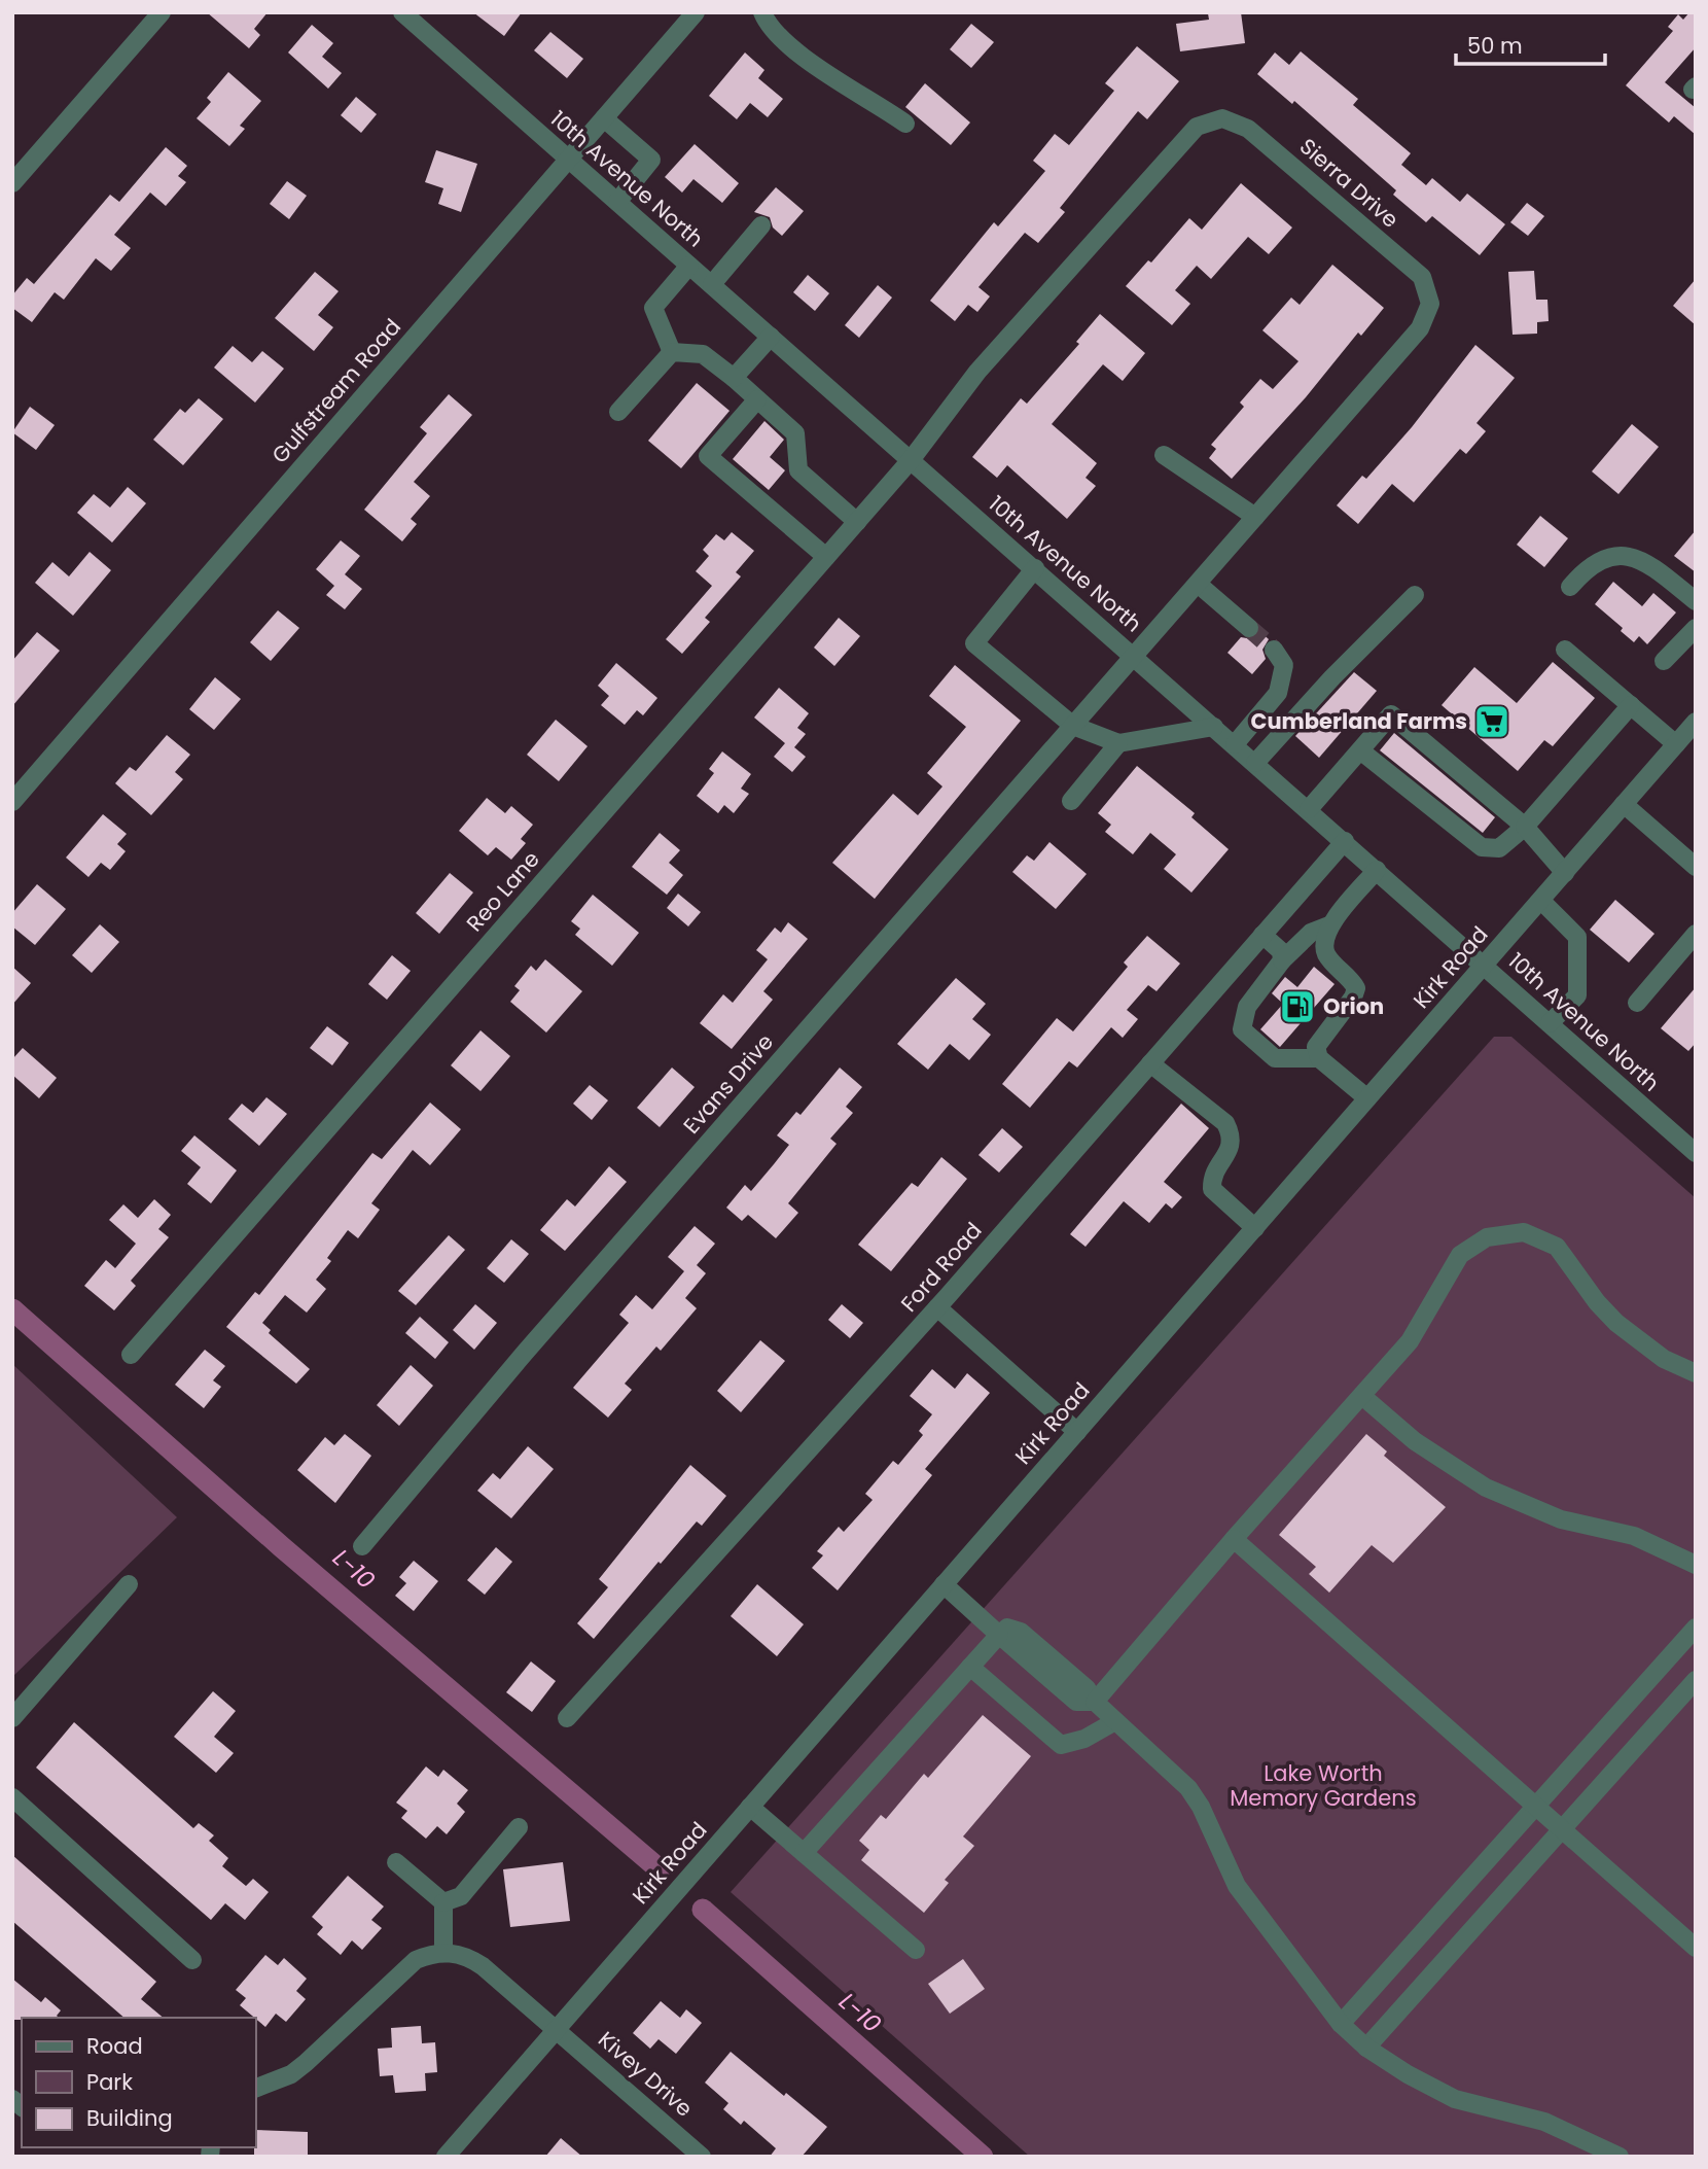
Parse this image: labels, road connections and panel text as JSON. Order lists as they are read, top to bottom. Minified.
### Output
{"streets":{"street":["10th Avenue North","Sierra Drive","Gulfstream Road","Reo Lane","Kirk Road","Evans Drive","Ford Road","Kivey Drive"]},"crossings":[["10th Avenue North","Sierra Drive"],["10th Avenue North","Gulfstream Road"],["10th Avenue North","Reo Lane"],["10th Avenue North","Kirk Road"],["10th Avenue North","Evans Drive"],["10th Avenue North","Ford Road"],["Sierra Drive","Reo Lane"],["Sierra Drive","Evans Drive"],["Kirk Road","Kivey Drive"]],"water":["L-10"],"parks":["Lake Worth Memory Gardens"],"places":{"supermarket":["Cumberland Farms"],"fuel station":["Orion"]},"legend":["Road","Park","Building"],"scale_bar":"50 m"}
